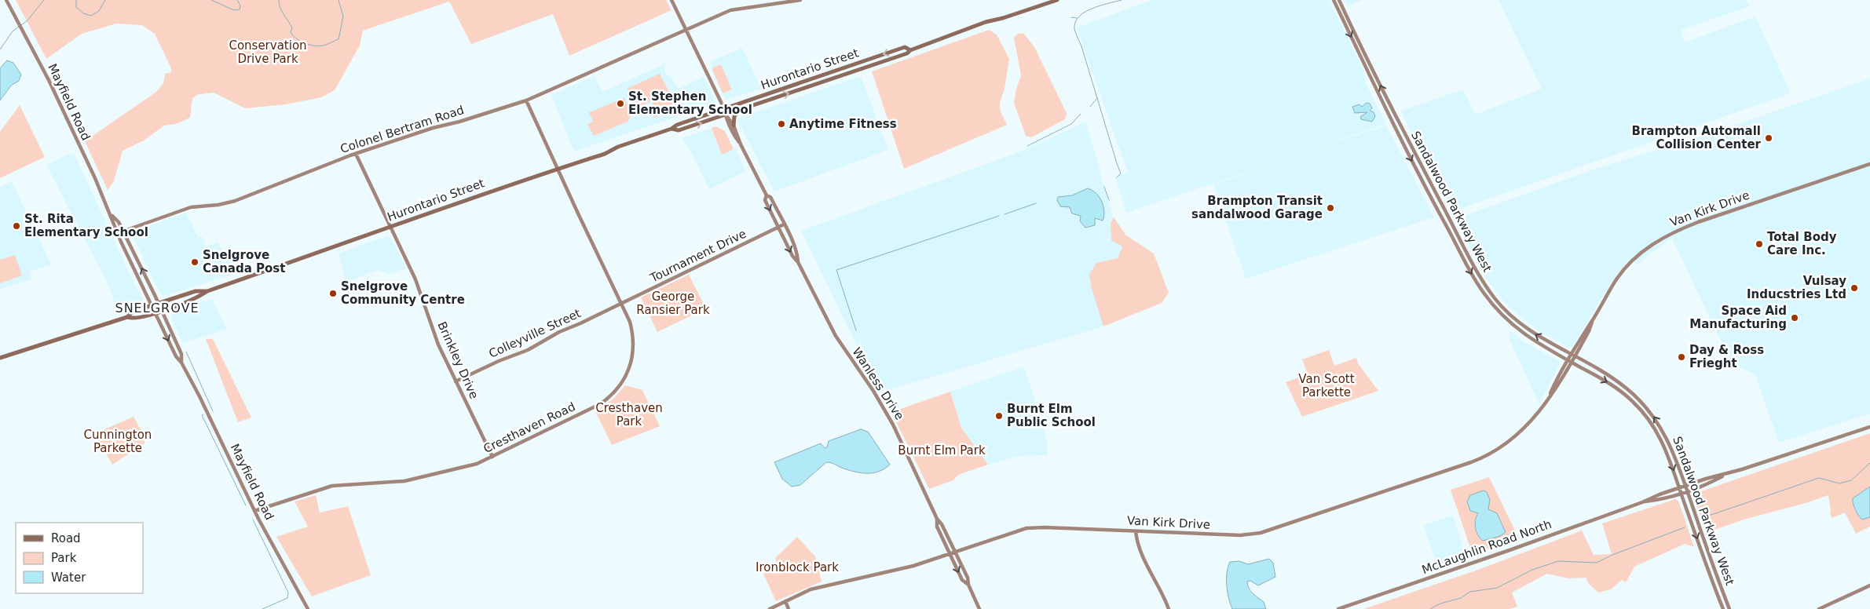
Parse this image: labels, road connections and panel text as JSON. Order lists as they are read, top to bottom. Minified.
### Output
{"streets":{"main road":["Hurontario Street","Mayfield Road","Colonel Bertram Road","Sandalwood Parkway West","Van Kirk Drive","Tournament Drive","Colleyville Street","Brinkley Drive","Wanless Drive","Cresthaven Road","McLaughlin Road North"]},"crossings":[["Hurontario Street","Mayfield Road"],["Hurontario Street","Brinkley Drive"],["Hurontario Street","Wanless Drive"],["Hurontario Street","Cresthaven Road"],["Mayfield Road","Colonel Bertram Road"],["Mayfield Road","Cresthaven Road"],["Colonel Bertram Road","Brinkley Drive"],["Colonel Bertram Road","Cresthaven Road"],["Sandalwood Parkway West","Van Kirk Drive"],["Sandalwood Parkway West","McLaughlin Road North"],["Van Kirk Drive","Wanless Drive"],["Tournament Drive","Colleyville Street"],["Tournament Drive","Wanless Drive"],["Tournament Drive","Cresthaven Road"],["Colleyville Street","Brinkley Drive"],["Colleyville Street","Cresthaven Road"],["Brinkley Drive","Cresthaven Road"]],"districts":["SNELGROVE"],"parks":["Conservation Drive Park","George Ransier Park","Van Scott Parkette","Cresthaven Park","Cunnington Parkette","Burnt Elm Park","Ironblock Park"],"places":["St. Stephen Elementary School","Anytime Fitness","Brampton Automall Collision Center","Brampton Transit sandalwood Garage","St. Rita Elementary School","Total Body Care Inc.","Snelgrove Canada Post","Vulsay Inducstries Ltd","Snelgrove Community Centre","Space Aid Manufacturing","Day & Ross Frieght","Burnt Elm Public School"],"legend":["Road","Park","Water"]}
